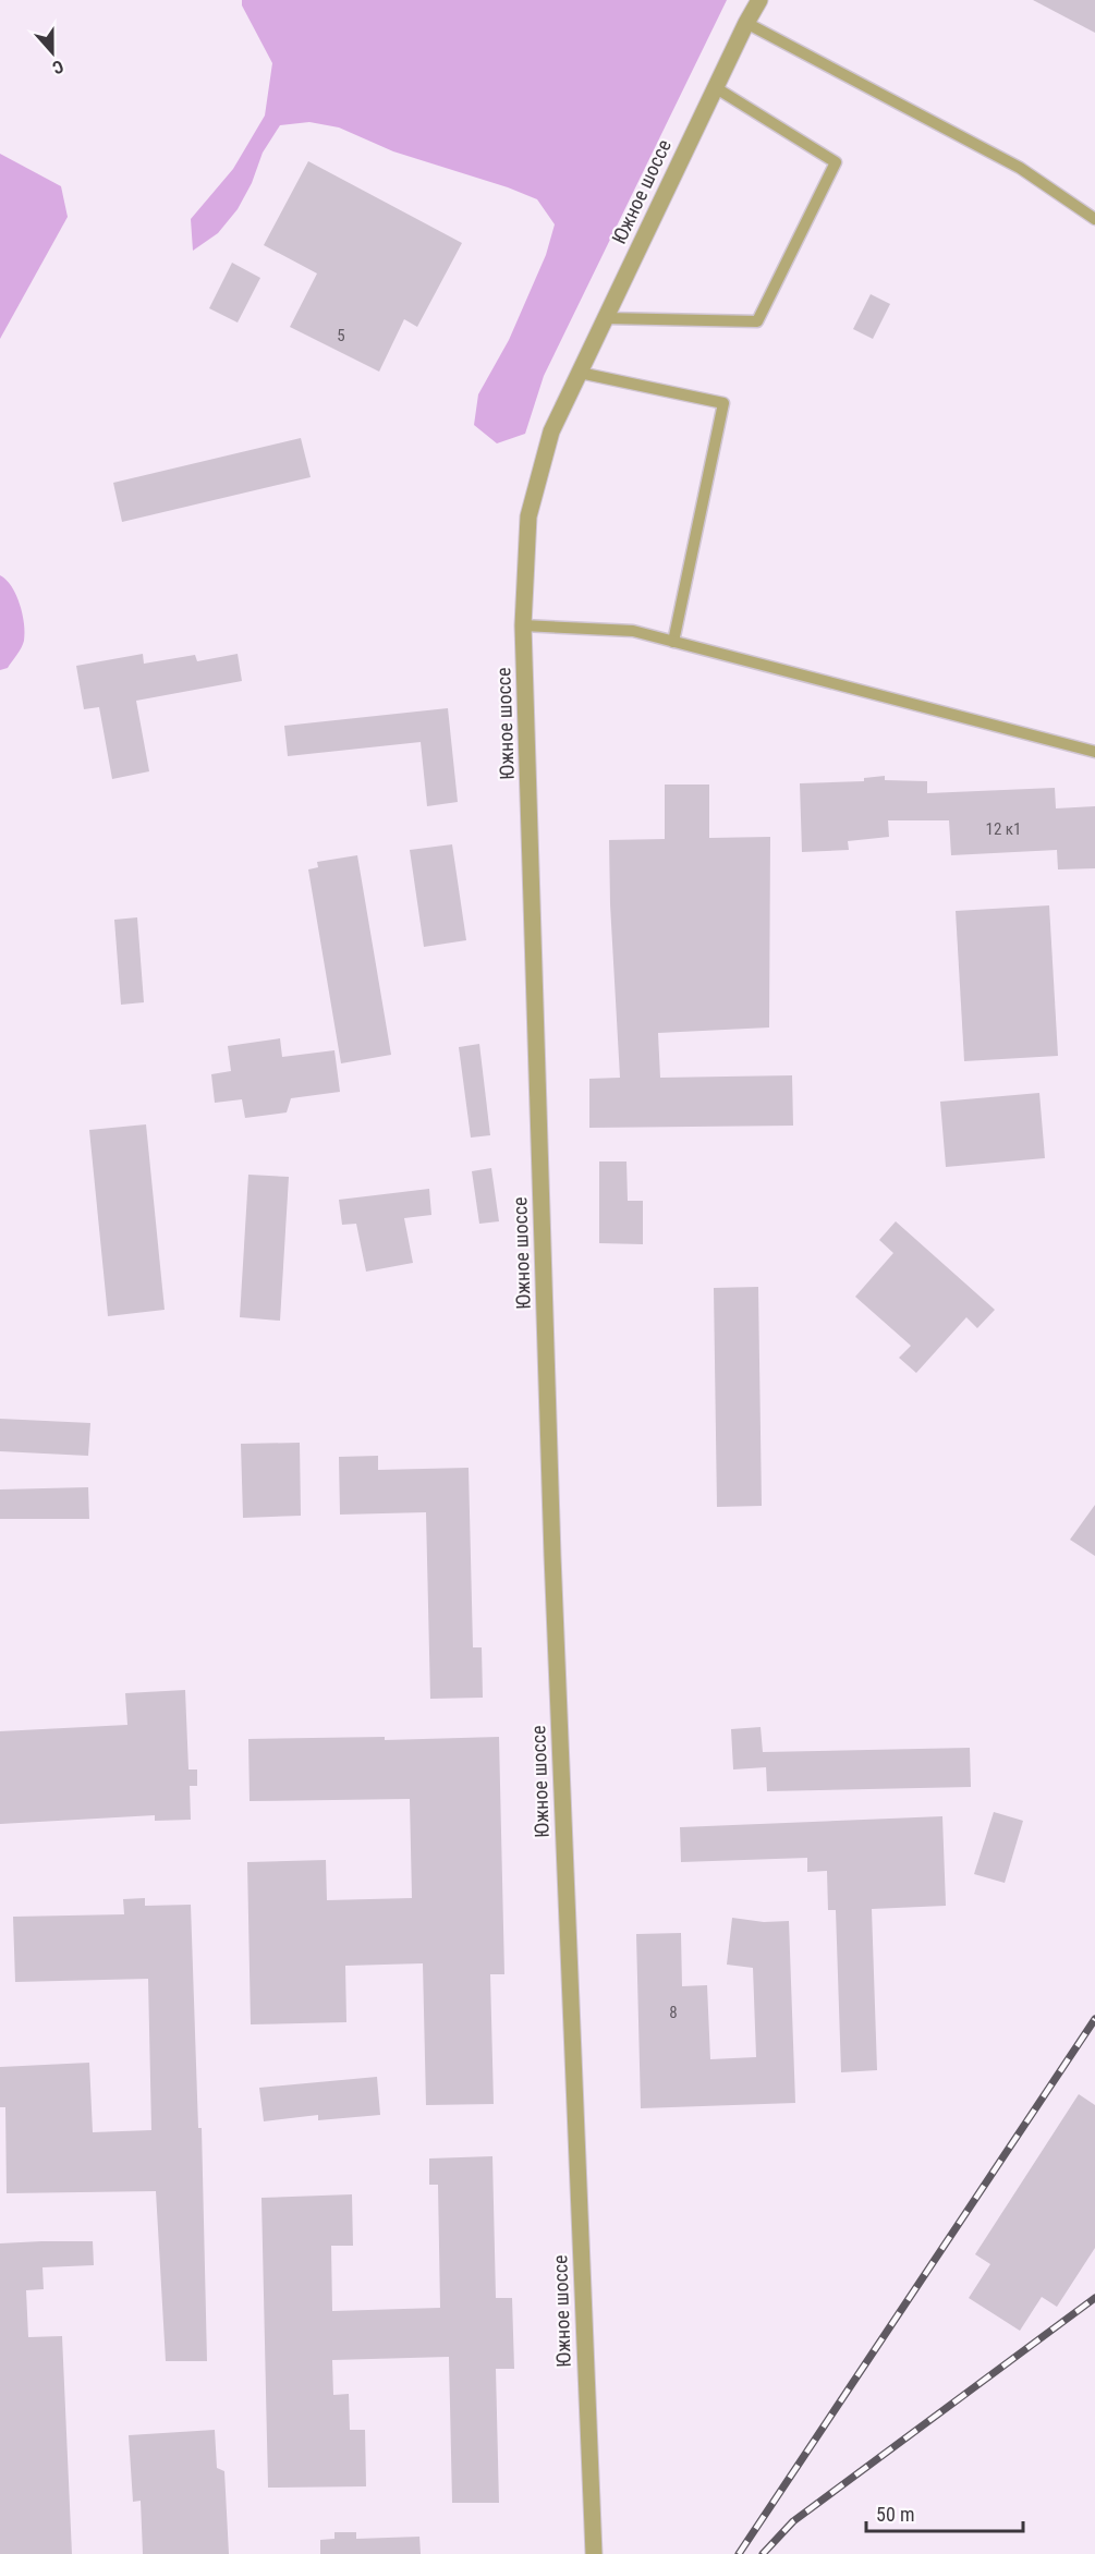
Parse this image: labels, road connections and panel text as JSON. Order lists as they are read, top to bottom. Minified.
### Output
{"streets":{"street":["Южное шоссе"]},"house_numbers":["5","12 к1","8"],"scale_bar":"50 m","north":"bottom"}
